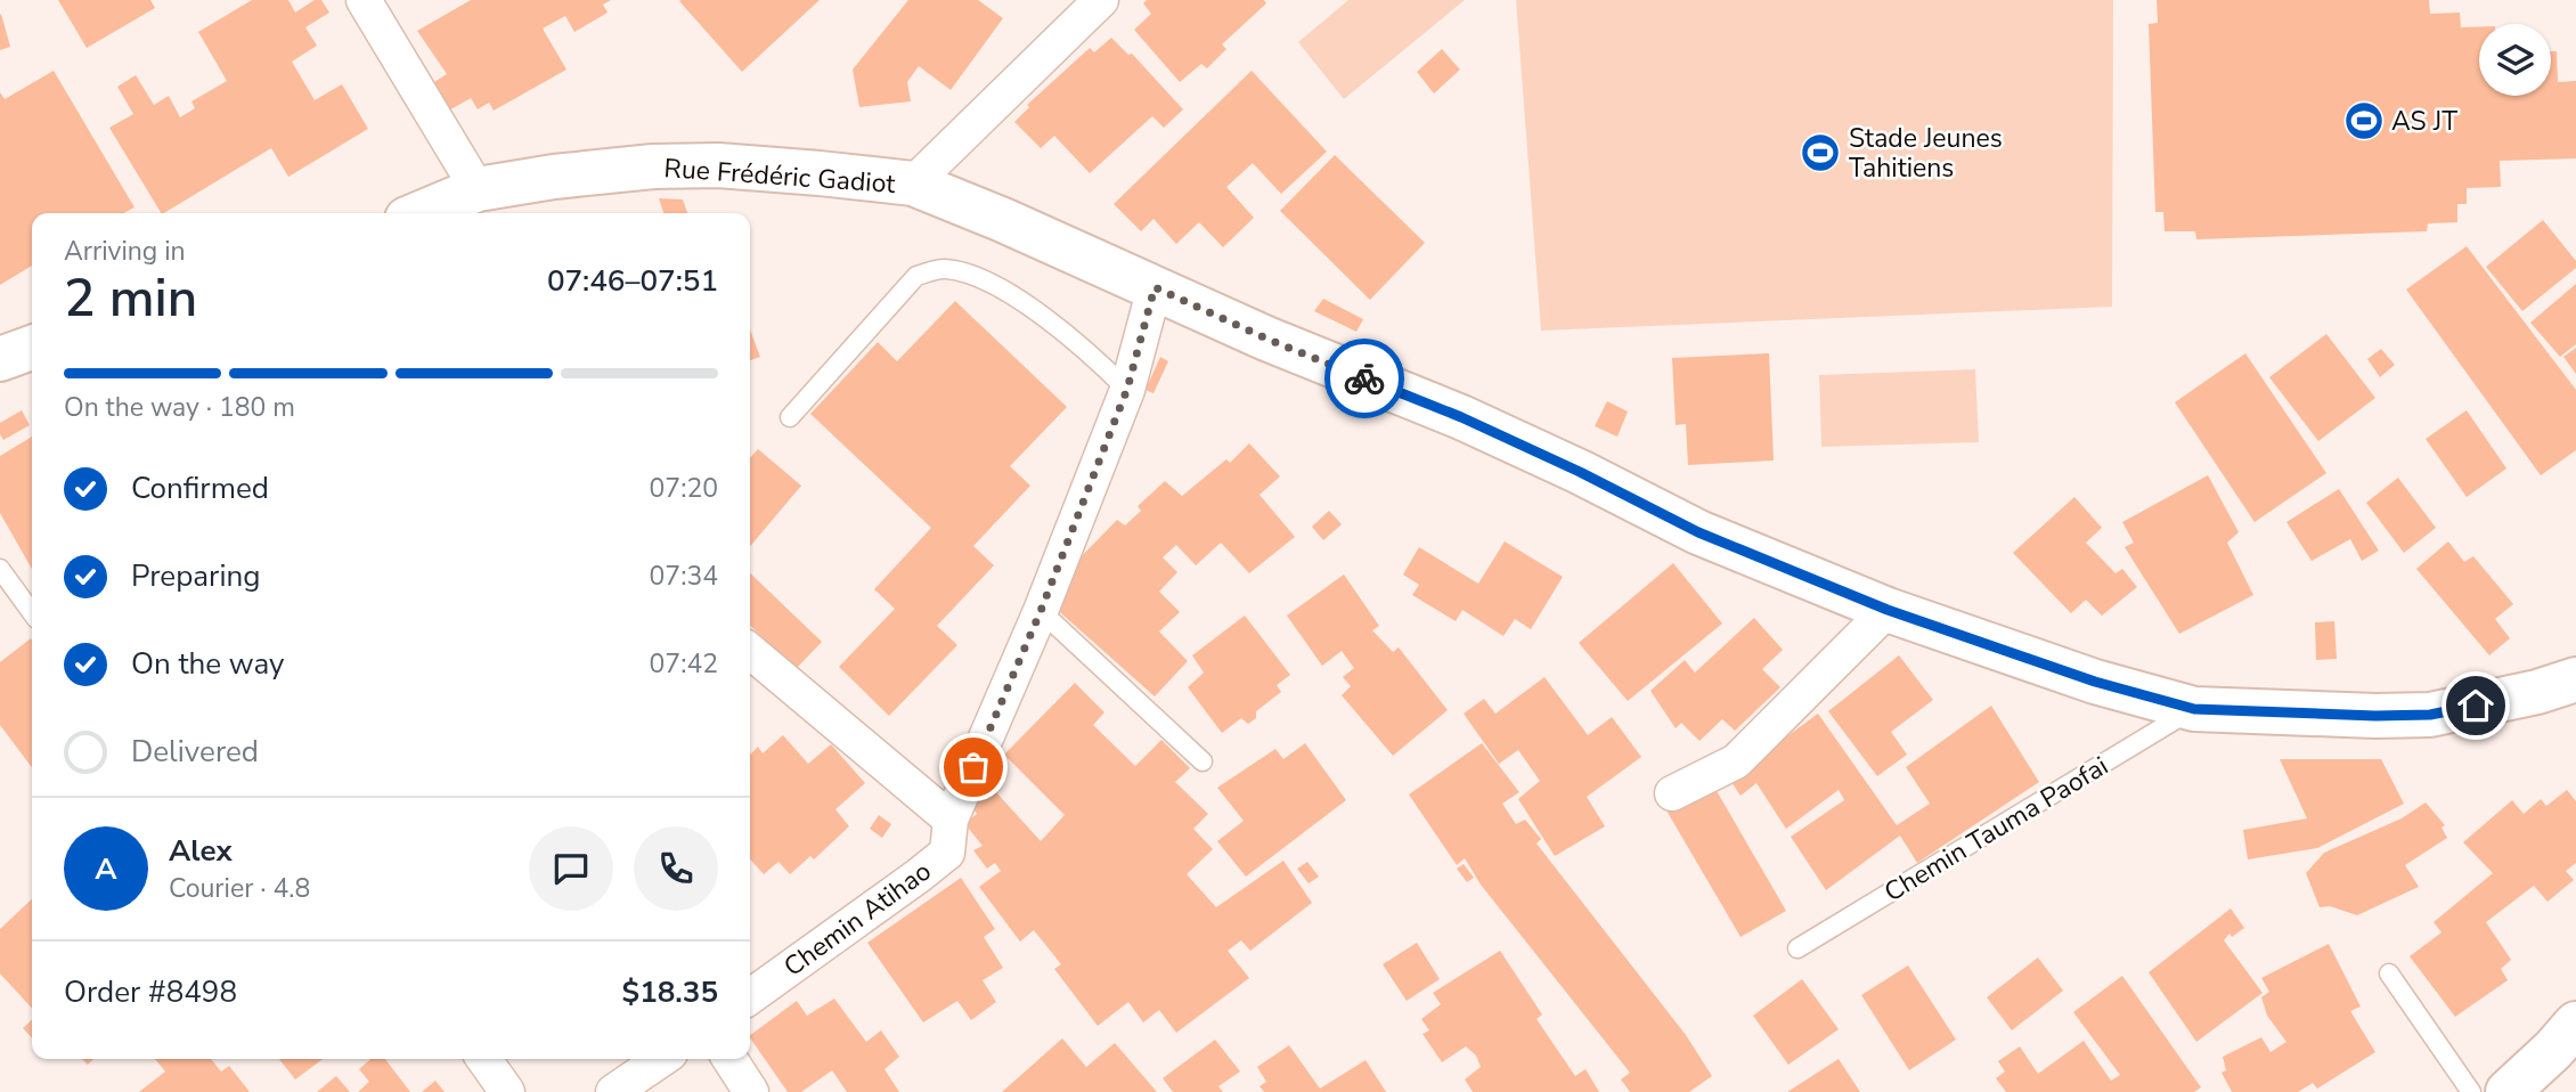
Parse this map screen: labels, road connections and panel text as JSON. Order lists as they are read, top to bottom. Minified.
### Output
{"streets":{"main road":["Rue Frédéric Gadiot"],"street":["Chemin Atihao"],"lane":["Chemin Tauma Paofai"]},"crossings":[["Rue Frédéric Gadiot","Chemin Tauma Paofai"],["Rue Frédéric Gadiot","Chemin Atihao"]],"places":{"sports":["AS JT","Stade Jeunes Tahitiens"]},"page":{"heading":["2 min","Arriving in","07:46–07:51"],"panel":["Alex","Courier · 4.8","Order #8498","$18.35"],"bar":"On the way · 180 m","list":[["Confirmed","07:20"],["Preparing","07:34"],["On the way","07:42"],"Delivered"],"round":"A"}}
